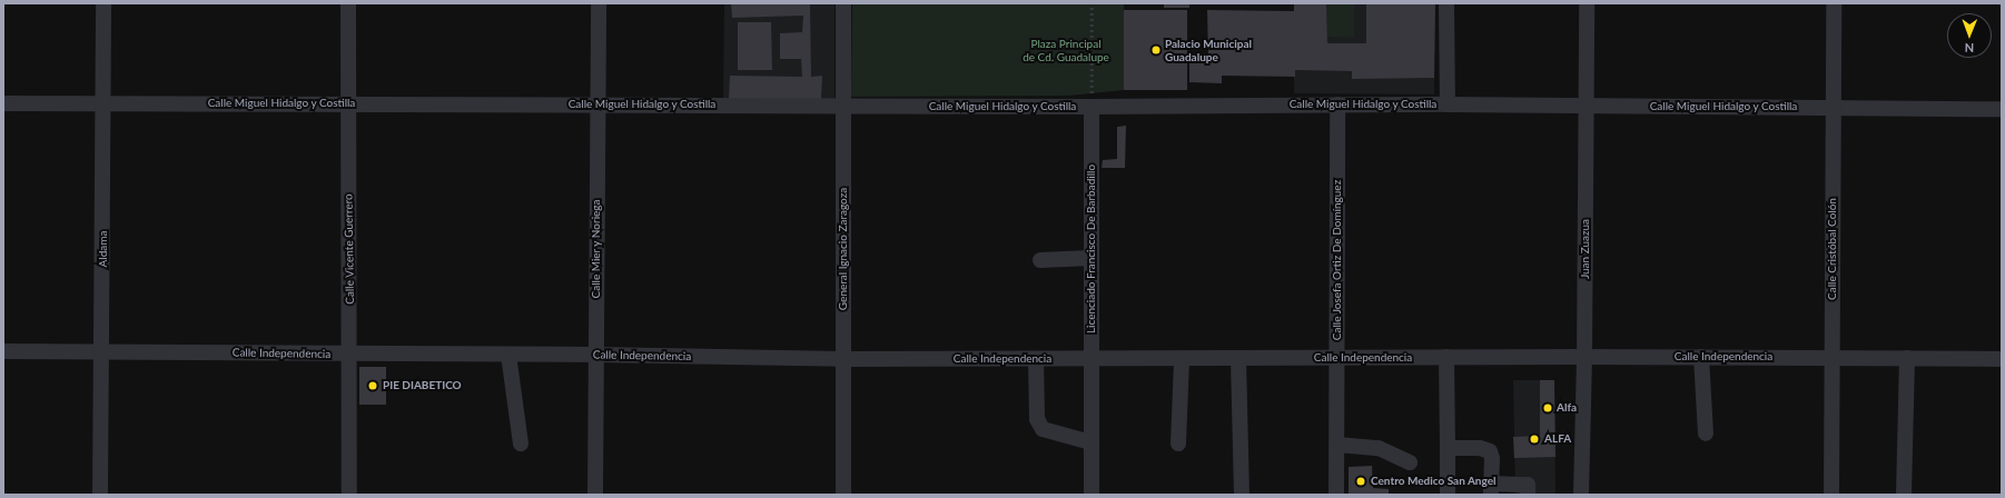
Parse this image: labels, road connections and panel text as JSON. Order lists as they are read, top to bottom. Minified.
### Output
{"streets":{"street":["Calle Miguel Hidalgo y Costilla","Aldama","Calle Vicente Guerrero","Calle Mier y Noriega","General Ignacio Zaragoza","Licenciado Francisco De Barbadillo","Juan Zuazua","Calle Cristóbal Colón","Calle Josefa Ortiz De Domínguez","Calle Independencia"]},"crossings":[["Calle Miguel Hidalgo y Costilla","Aldama"],["Calle Miguel Hidalgo y Costilla","Calle Vicente Guerrero"],["Calle Miguel Hidalgo y Costilla","Calle Mier y Noriega"],["Calle Miguel Hidalgo y Costilla","General Ignacio Zaragoza"],["Calle Miguel Hidalgo y Costilla","Licenciado Francisco De Barbadillo"],["Calle Miguel Hidalgo y Costilla","Juan Zuazua"],["Calle Miguel Hidalgo y Costilla","Calle Cristóbal Colón"],["Calle Miguel Hidalgo y Costilla","Calle Josefa Ortiz De Domínguez"],["Aldama","Calle Independencia"],["Calle Vicente Guerrero","Calle Independencia"],["Calle Mier y Noriega","Calle Independencia"],["General Ignacio Zaragoza","Calle Independencia"],["Licenciado Francisco De Barbadillo","Calle Independencia"],["Juan Zuazua","Calle Independencia"],["Calle Cristóbal Colón","Calle Independencia"],["Calle Josefa Ortiz De Domínguez","Calle Independencia"]],"parks":["Plaza Principal de Cd. Guadalupe"],"places":["Palacio Municipal Guadalupe","PIE DIABETICO","Alfa","ALFA","Centro Medico San Angel"],"north":"bottom"}
